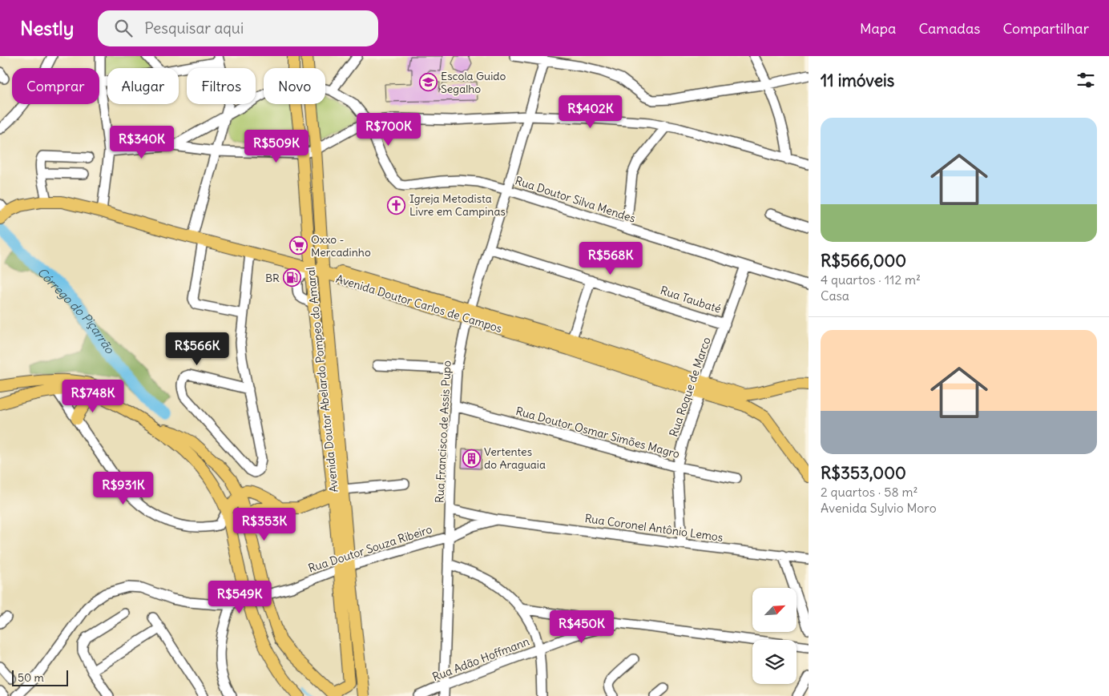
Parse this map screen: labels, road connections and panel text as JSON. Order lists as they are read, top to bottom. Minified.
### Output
{"streets":{"main road":["Avenida Doutor Carlos de Campos","Avenida Doutor Abelardo Pompeo do Amaral"],"street":["Rua Doutor Silva Mendes","Rua Taubaté","Rua Roque de Marco","Rua Francisco de Assis Pupo","Rua Doutor Osmar Simões Magro","Rua Coronel Antônio Lemos","Rua Doutor Souza Ribeiro","Rua Adão Hoffmann"]},"crossings":[["Rua Doutor Silva Mendes","Rua Roque de Marco"],["Rua Doutor Silva Mendes","Rua Francisco de Assis Pupo"],["Rua Taubaté","Rua Roque de Marco"],["Rua Taubaté","Rua Francisco de Assis Pupo"],["Avenida Doutor Carlos de Campos","Avenida Doutor Abelardo Pompeo do Amaral"],["Avenida Doutor Carlos de Campos","Rua Roque de Marco"],["Avenida Doutor Carlos de Campos","Rua Francisco de Assis Pupo"],["Avenida Doutor Abelardo Pompeo do Amaral","Rua Doutor Souza Ribeiro"],["Rua Roque de Marco","Rua Doutor Osmar Simões Magro"],["Rua Roque de Marco","Rua Coronel Antônio Lemos"],["Rua Francisco de Assis Pupo","Rua Doutor Osmar Simões Magro"],["Rua Francisco de Assis Pupo","Rua Coronel Antônio Lemos"],["Rua Francisco de Assis Pupo","Rua Doutor Souza Ribeiro"],["Rua Francisco de Assis Pupo","Rua Adão Hoffmann"],["Rua Coronel Antônio Lemos","Rua Doutor Souza Ribeiro"]],"water":["Córrego do Piçarrão"],"places":{"school or university":["Escola Guido Segalho"],"church":["Igreja Metodista Livre em Campinas"],"supermarket":["Oxxo - Mercadinho"],"fuel station":["BR"],"building":["Vertentes do Araguaia"]},"scale_bar":"50 m","north":"top right","page":{"header":"Nestly","search":"Pesquisar aqui","nav":["Mapa","Camadas","Compartilhar"],"heading":"11 imóveis","chip":["Comprar","Alugar","Filtros","Novo"],"price":["R$402K","R$700K","R$340K","R$509K","R$568K","R$566K","R$748K","R$931K","R$353K","R$549K","R$450K"],"list":[{"name":"R$566,000","note":"4 quartos · 112 m² · Casa"},{"name":"R$353,000","note":"2 quartos · 58 m² · Avenida Sylvio Moro"}],"scale":"50 m"}}
